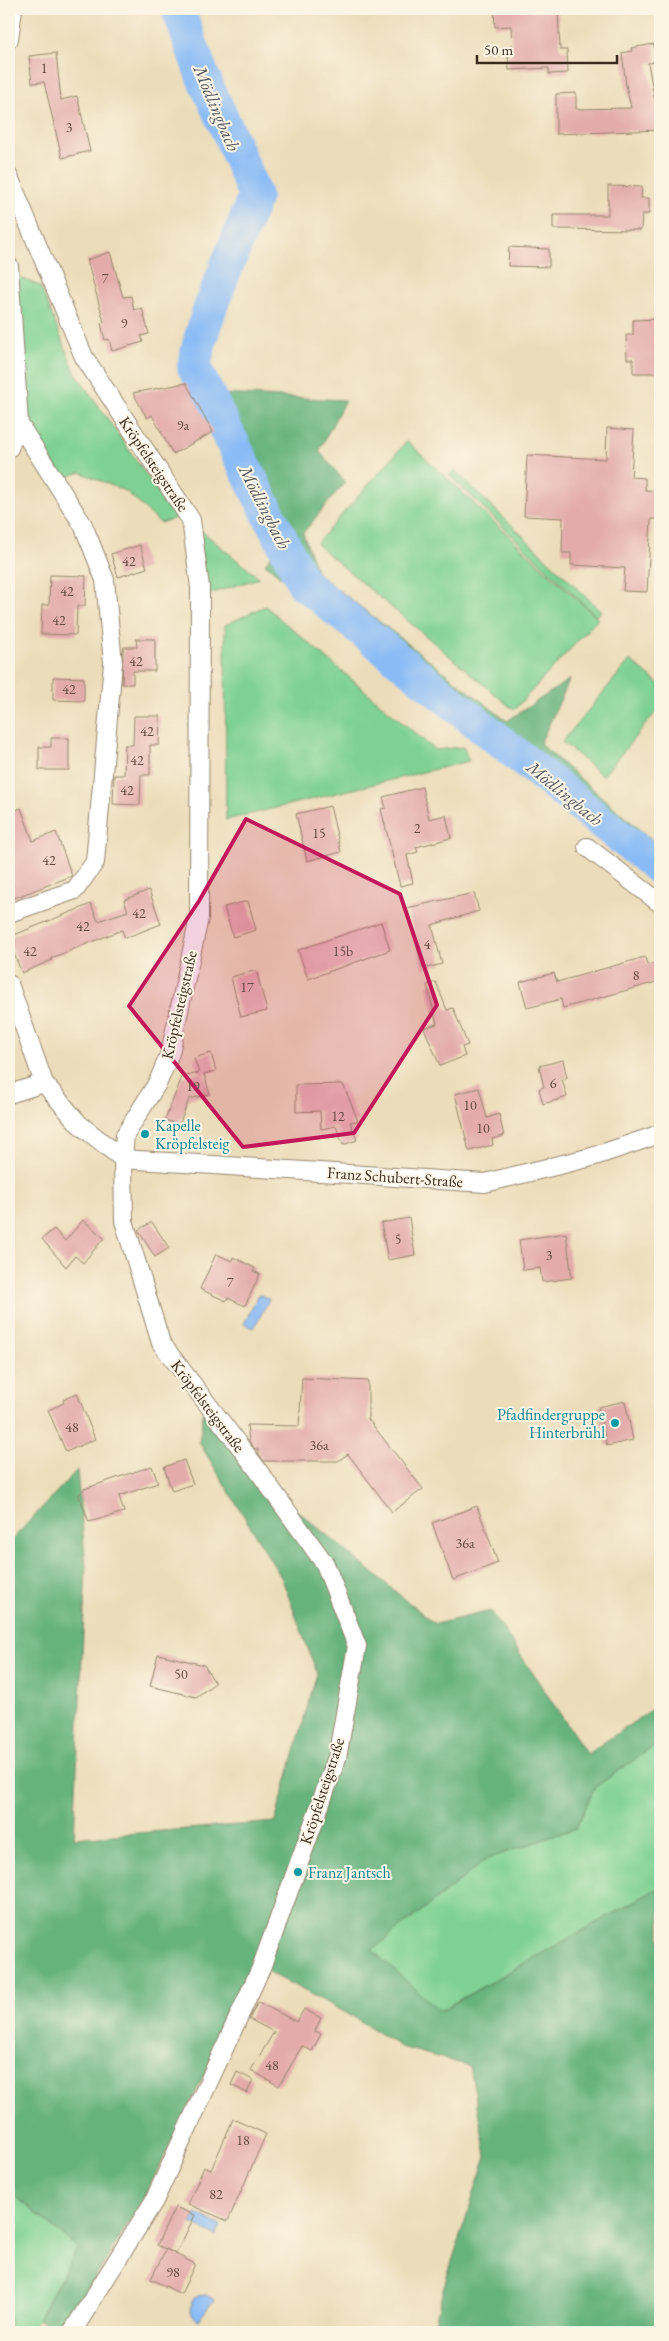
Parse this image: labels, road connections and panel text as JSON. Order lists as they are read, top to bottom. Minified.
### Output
{"streets":{"street":["Kröpfelsteigstraße","Franz Schubert-Straße"]},"crossings":[["Kröpfelsteigstraße","Franz Schubert-Straße"]],"water":["Mödlingbach"],"places":["Kapelle Kröpfelsteig","Pfadfindergruppe Hinterbrühl","Franz Jantsch"],"house_numbers":["1","3","7","9","9a","42","42","42","42","42","42","42","42","2","15","42","42","42","4","42","15b","8","17","6","19","10","12","10","5","3","7","48","36a","36a","50","48","18","82","98"],"scale_bar":"50 m"}
